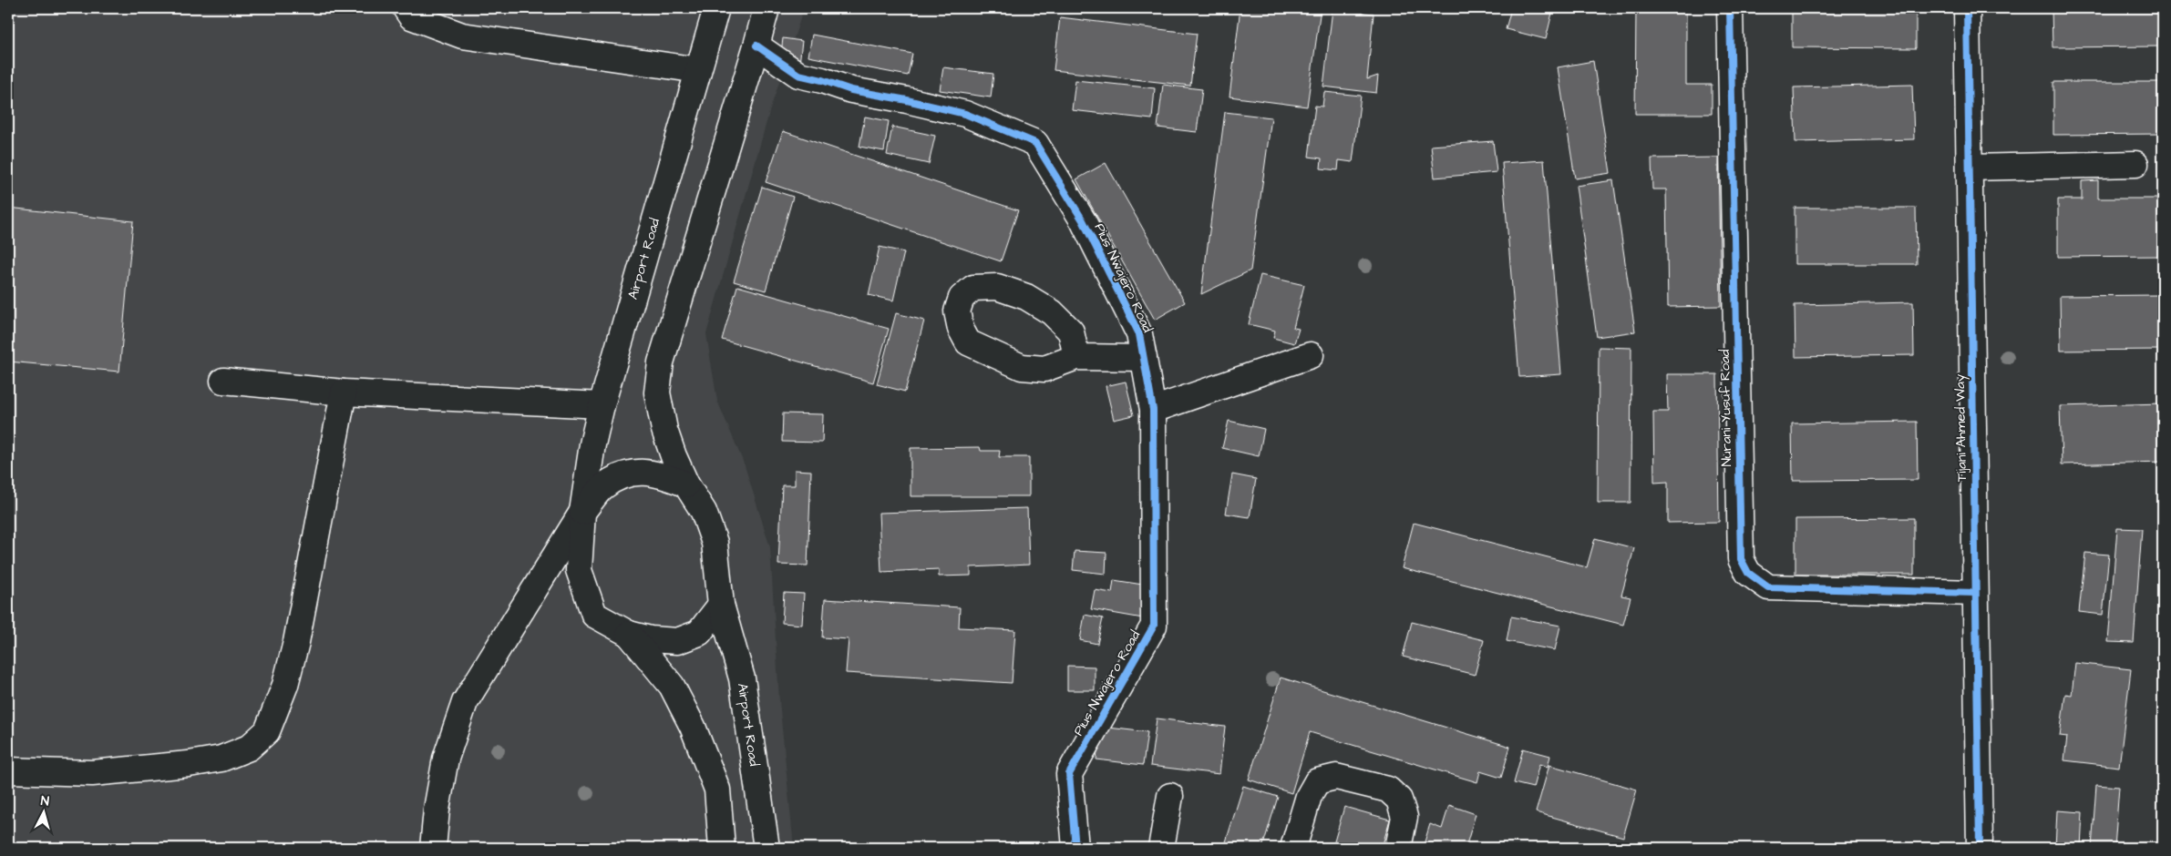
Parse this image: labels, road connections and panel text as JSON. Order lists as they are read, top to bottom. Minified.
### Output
{"streets":{"street":["Airport Road","Pius Nwajero Road","Nurani Yusuf Road","Tijani Ahmed Way"]},"crossings":[["Nurani Yusuf Road","Tijani Ahmed Way"]],"north":"top"}
